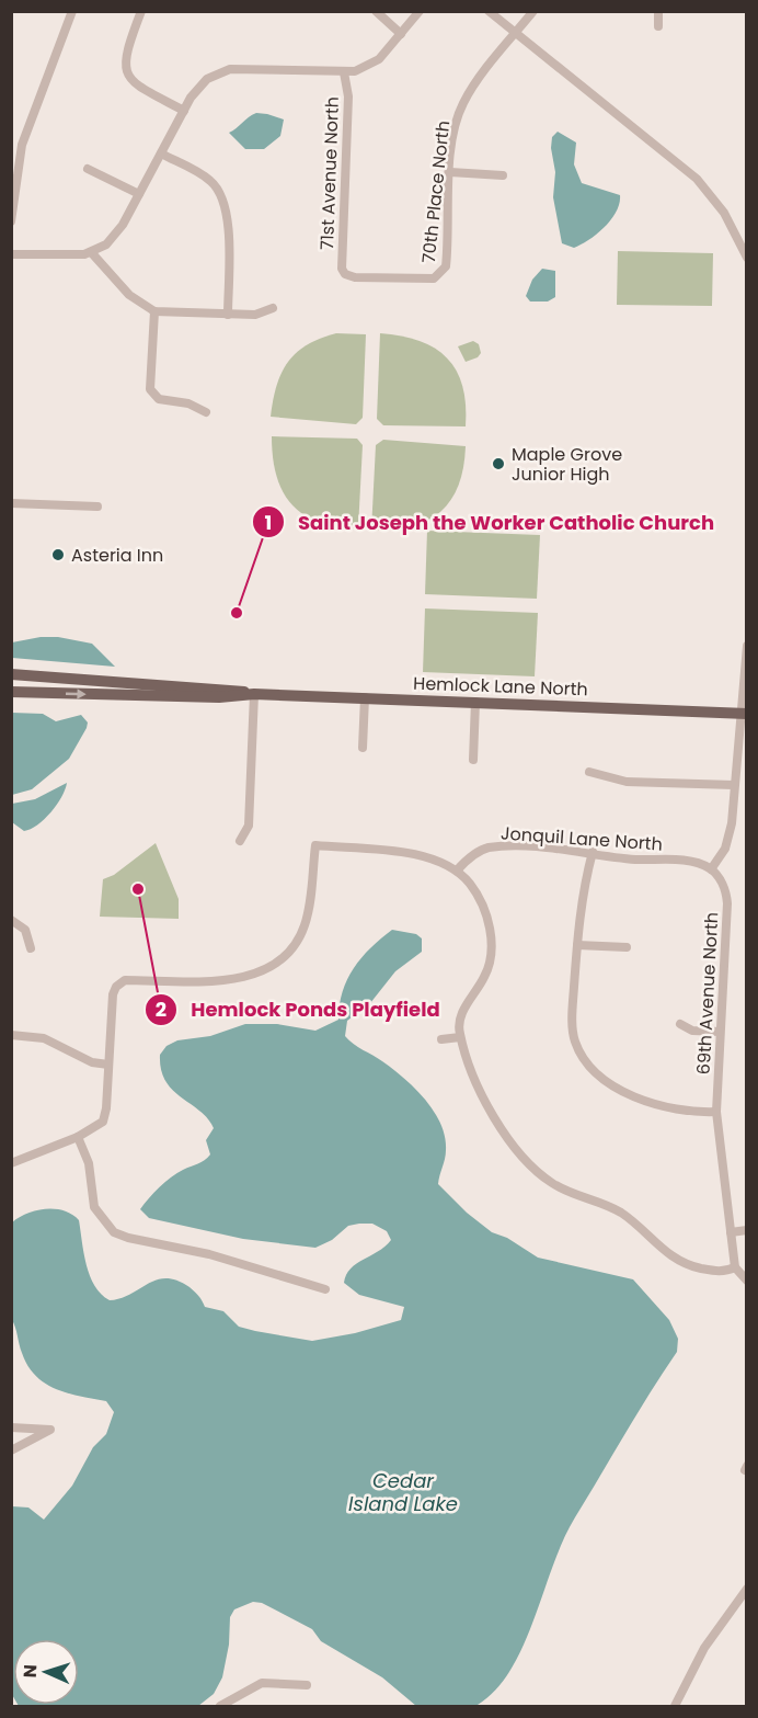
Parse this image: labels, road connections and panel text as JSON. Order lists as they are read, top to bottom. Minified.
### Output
{"streets":{"main road":["Hemlock Lane North"],"street":["71st Avenue North","70th Place North","Jonquil Lane North","69th Avenue North"]},"crossings":[["71st Avenue North","70th Place North"],["Jonquil Lane North","69th Avenue North"]],"water":["Cedar Island Lake"],"places":["Maple Grove Junior High","Asteria Inn","Saint Joseph the Worker Catholic Church","Hemlock Ponds Playfield"],"north":"left"}
